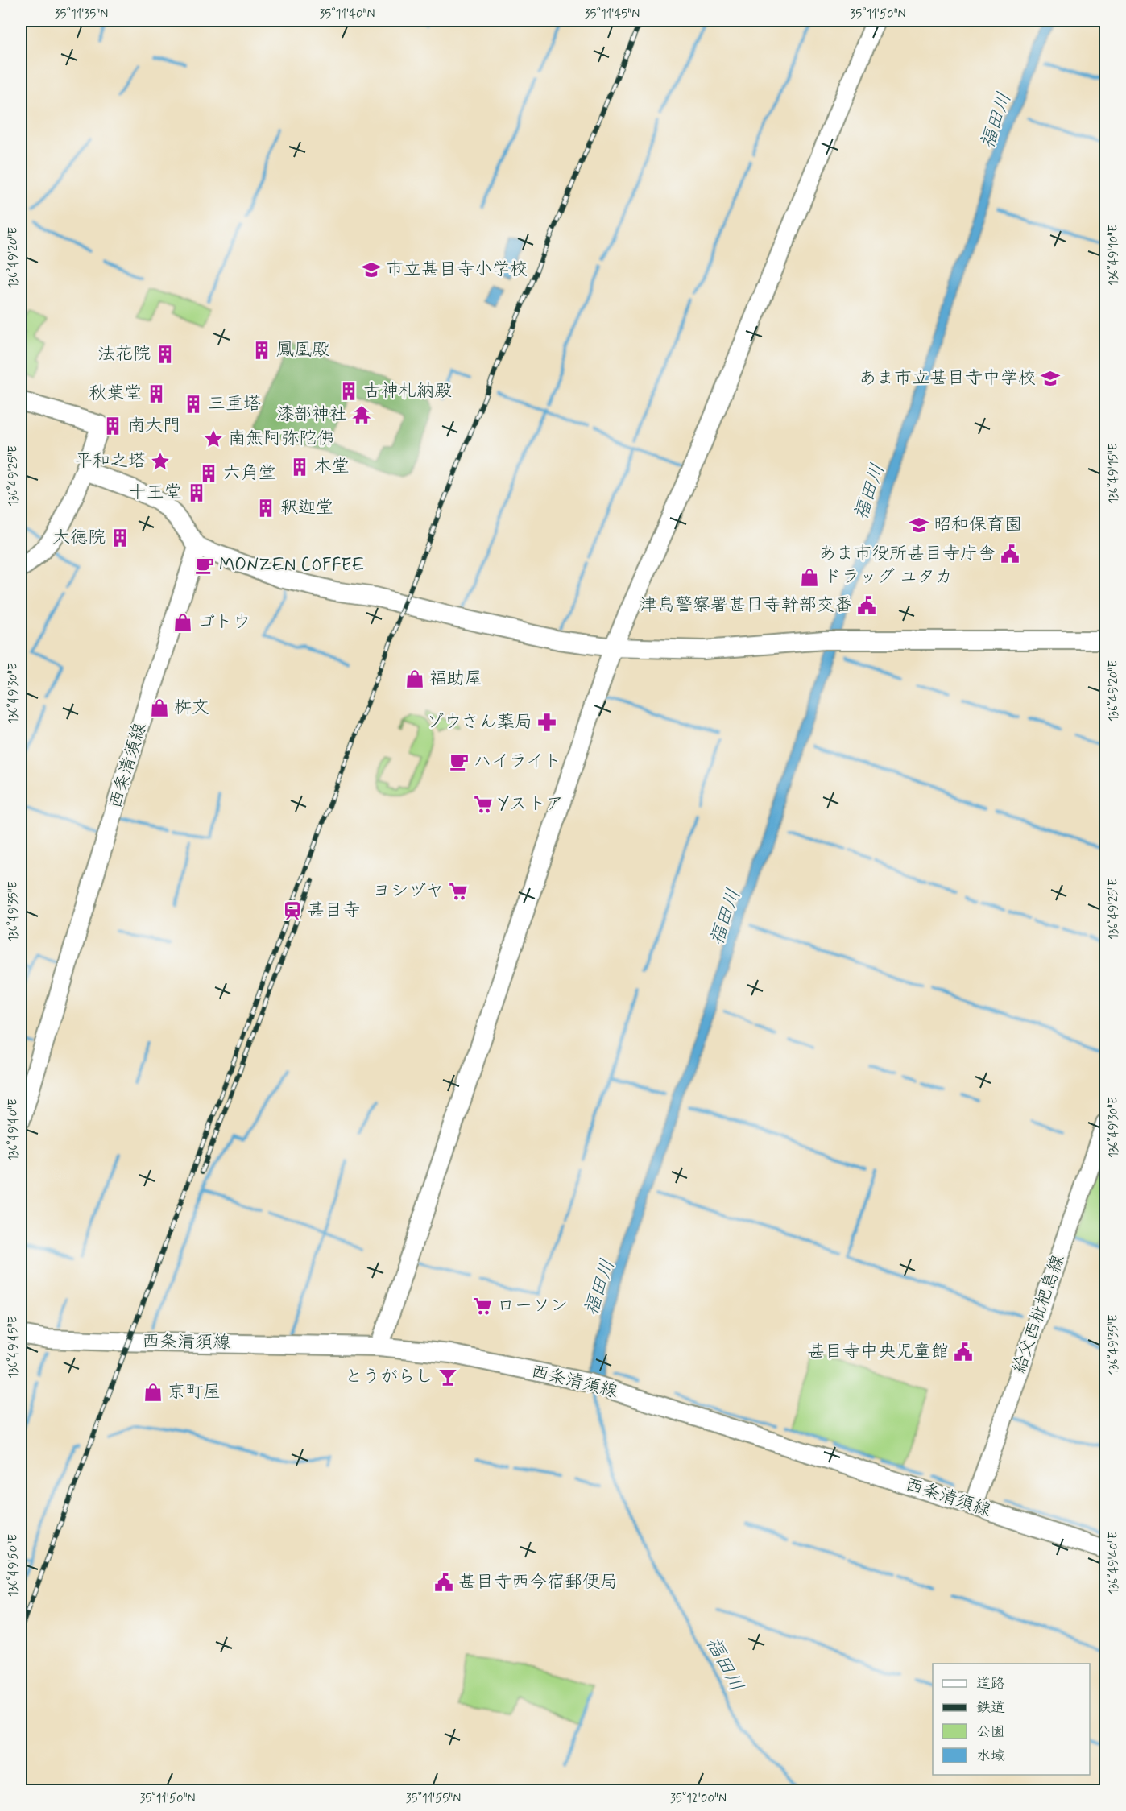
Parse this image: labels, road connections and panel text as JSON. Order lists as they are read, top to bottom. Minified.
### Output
{"streets":{"main road":["西条清須線","給父西枇杷島線"]},"crossings":[["西条清須線","給父西枇杷島線"]],"water":["福田川"],"places":{"school or university":["市立甚目寺小学校","あま市立甚目寺中学校","昭和保育園"],"building":["鳳凰殿","法花院","古神札納殿","秋葉堂","三重塔","南大門","本堂","六角堂","十王堂","釈迦堂","大徳院"],"temple":["漆部神社"],"place":["南無阿弥陀佛","平和之塔"],"public building":["あま市役所甚目寺庁舎","津島警察署甚目寺幹部交番","甚目寺中央児童館","甚目寺西今宿郵便局"],"cafe":["MONZEN COFFEE","ハイライト"],"shop":["ドラッグ ユタカ","ゴトウ","福助屋","桝文","京町屋"],"pharmacy":["ゾウさん薬局"],"supermarket":["Yストア","ヨシヅヤ","ローソン"],"station":["甚目寺"],"bar":["とうがらし"]},"legend":["道路","鉄道","公園","水域"],"coordinates":["35°11'35\"N","35°11'40\"N","35°11'45\"N","35°11'50\"N","136°49'10\"E","136°49'20\"E","136°49'15\"E","136°49'25\"E","136°49'30\"E","136°49'35\"E","136°49'40\"E","136°49'45\"E","136°49'50\"E","35°11'55\"N","35°12'00\"N"]}
